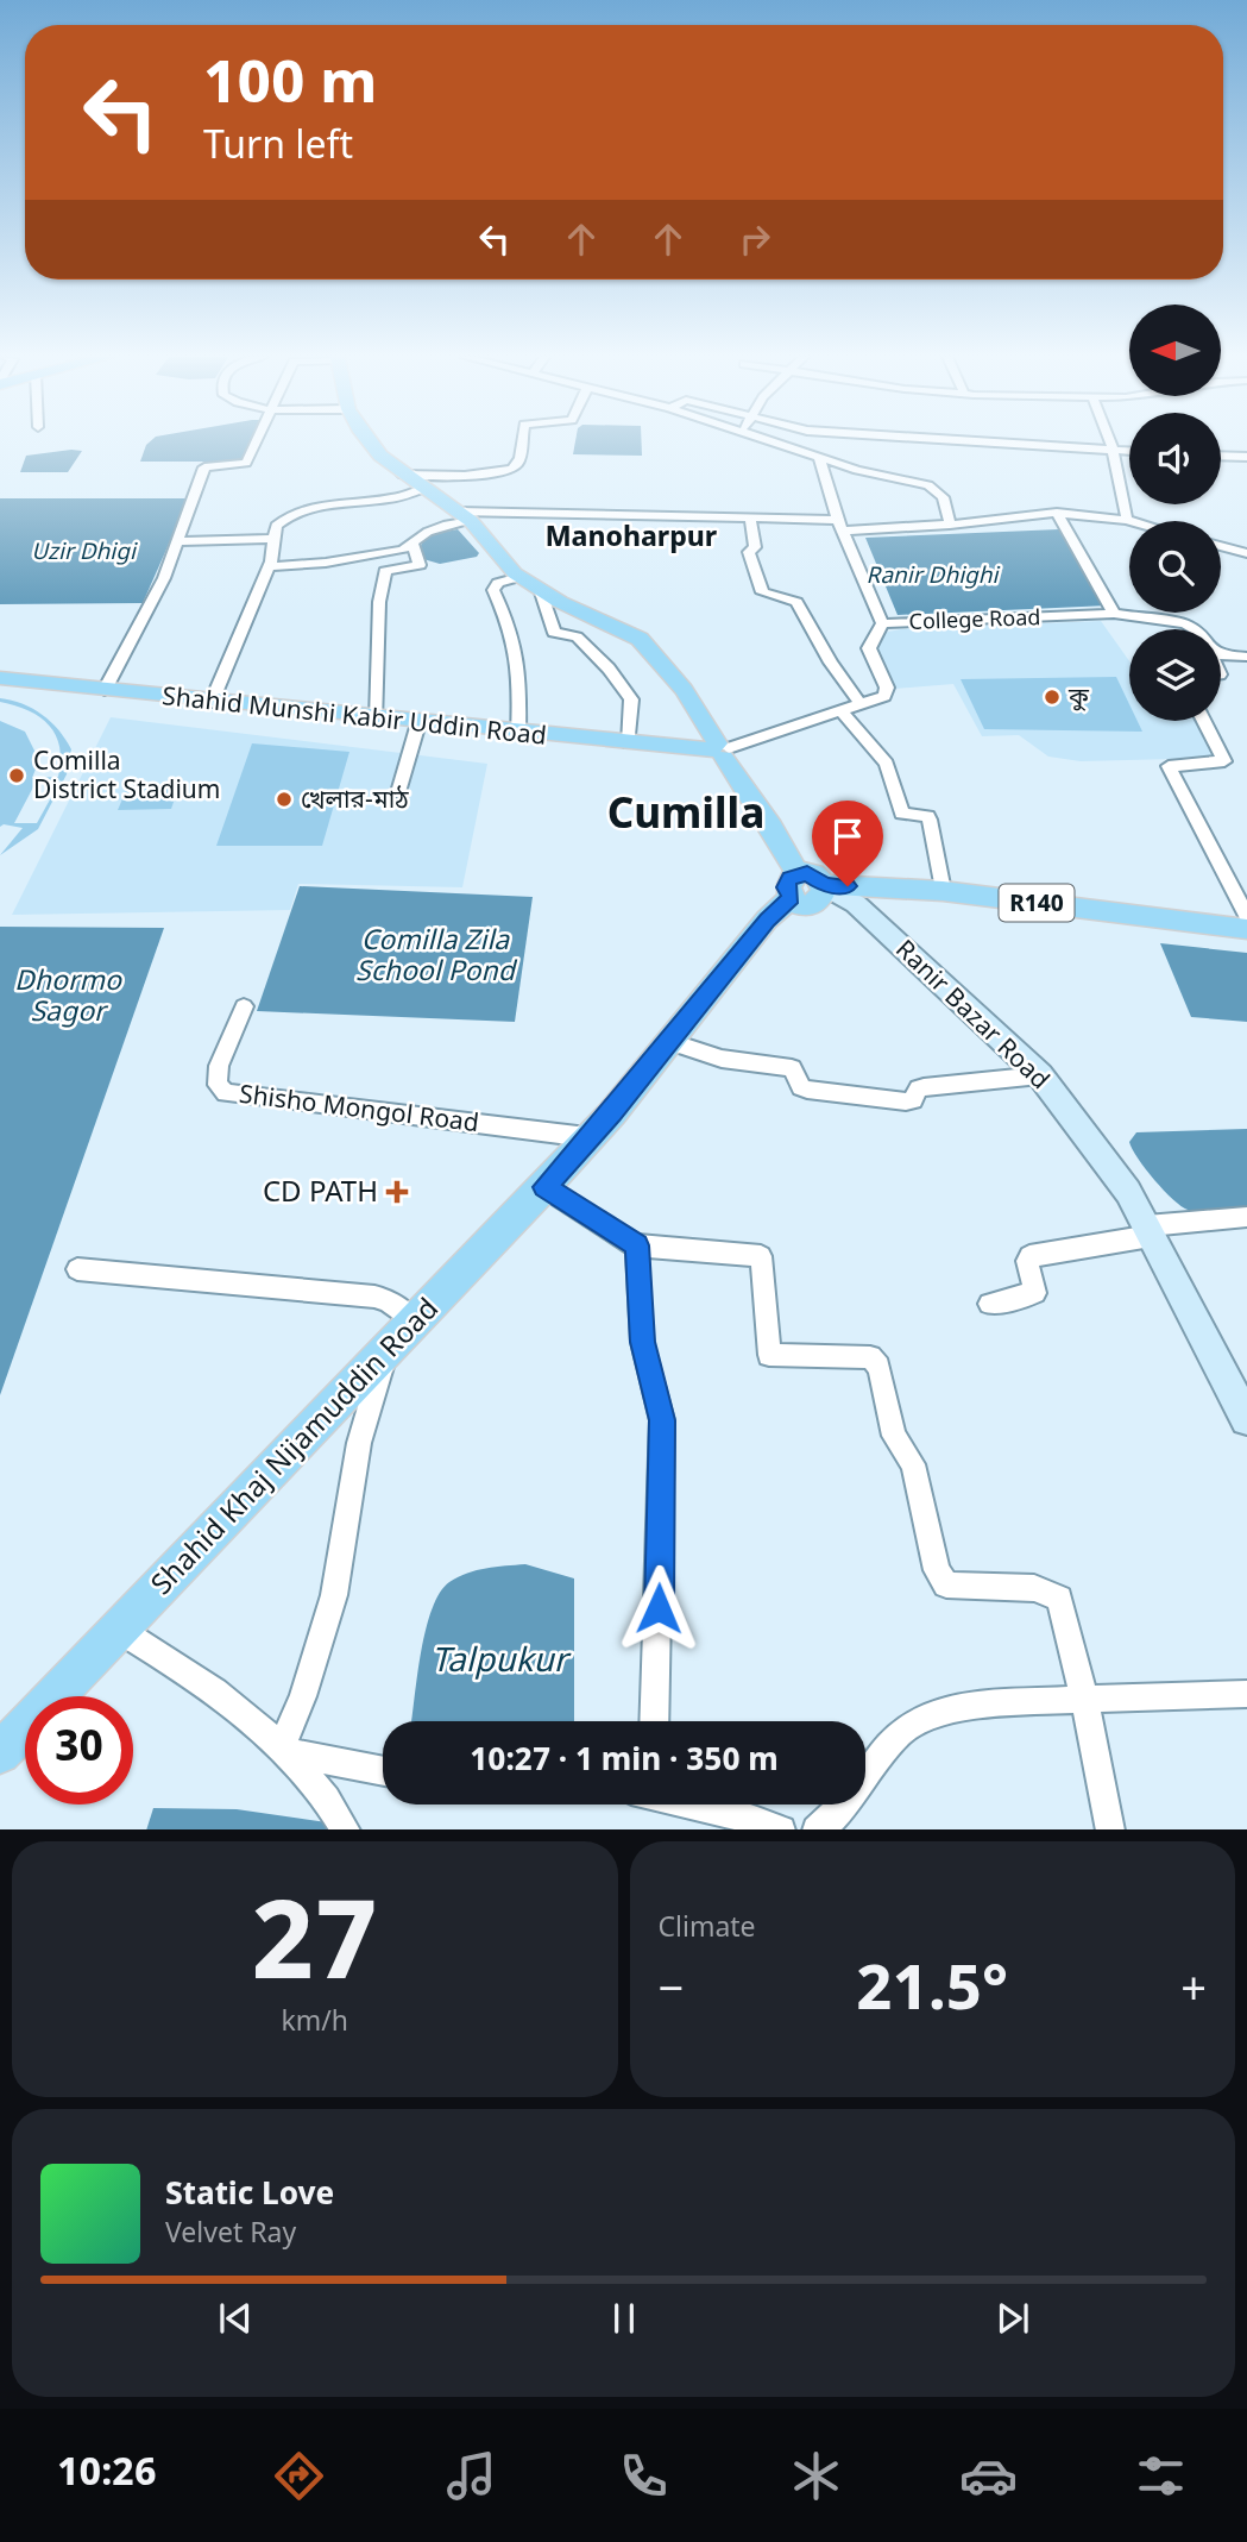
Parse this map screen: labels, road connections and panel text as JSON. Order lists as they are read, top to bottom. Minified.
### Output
{"streets":{"main road":["Shahid Munshi Kabir Uddin Road","R140","Ranir Bazar Road","Shahid Khaj Nijamuddin Road"],"street":["College Road","Shisho Mongol Road"]},"crossings":[["College Road","Shahid Munshi Kabir Uddin Road"],["R140","Ranir Bazar Road"],["Shisho Mongol Road","Shahid Khaj Nijamuddin Road"]],"districts":["Manoharpur","Cumilla"],"water":["Uzir Dhigi","Ranir Dhighi","Comilla Zila School Pond","Dhormo Sagor","Talpukur"],"places":{"other":["কু","Comilla District Stadium","খেলার-মাঠ"],"health":["CD PATH"]},"north":"left","page":{"turn":["100 m","Turn left"],"limit":"30","trip":"10:27 · 1 min · 350 m","tile":[["27","km/h"],"Climate"],"heat":["−","21.5°","+"],"song":["Static Love","Velvet Ray"],"tabs":"10:26"}}
